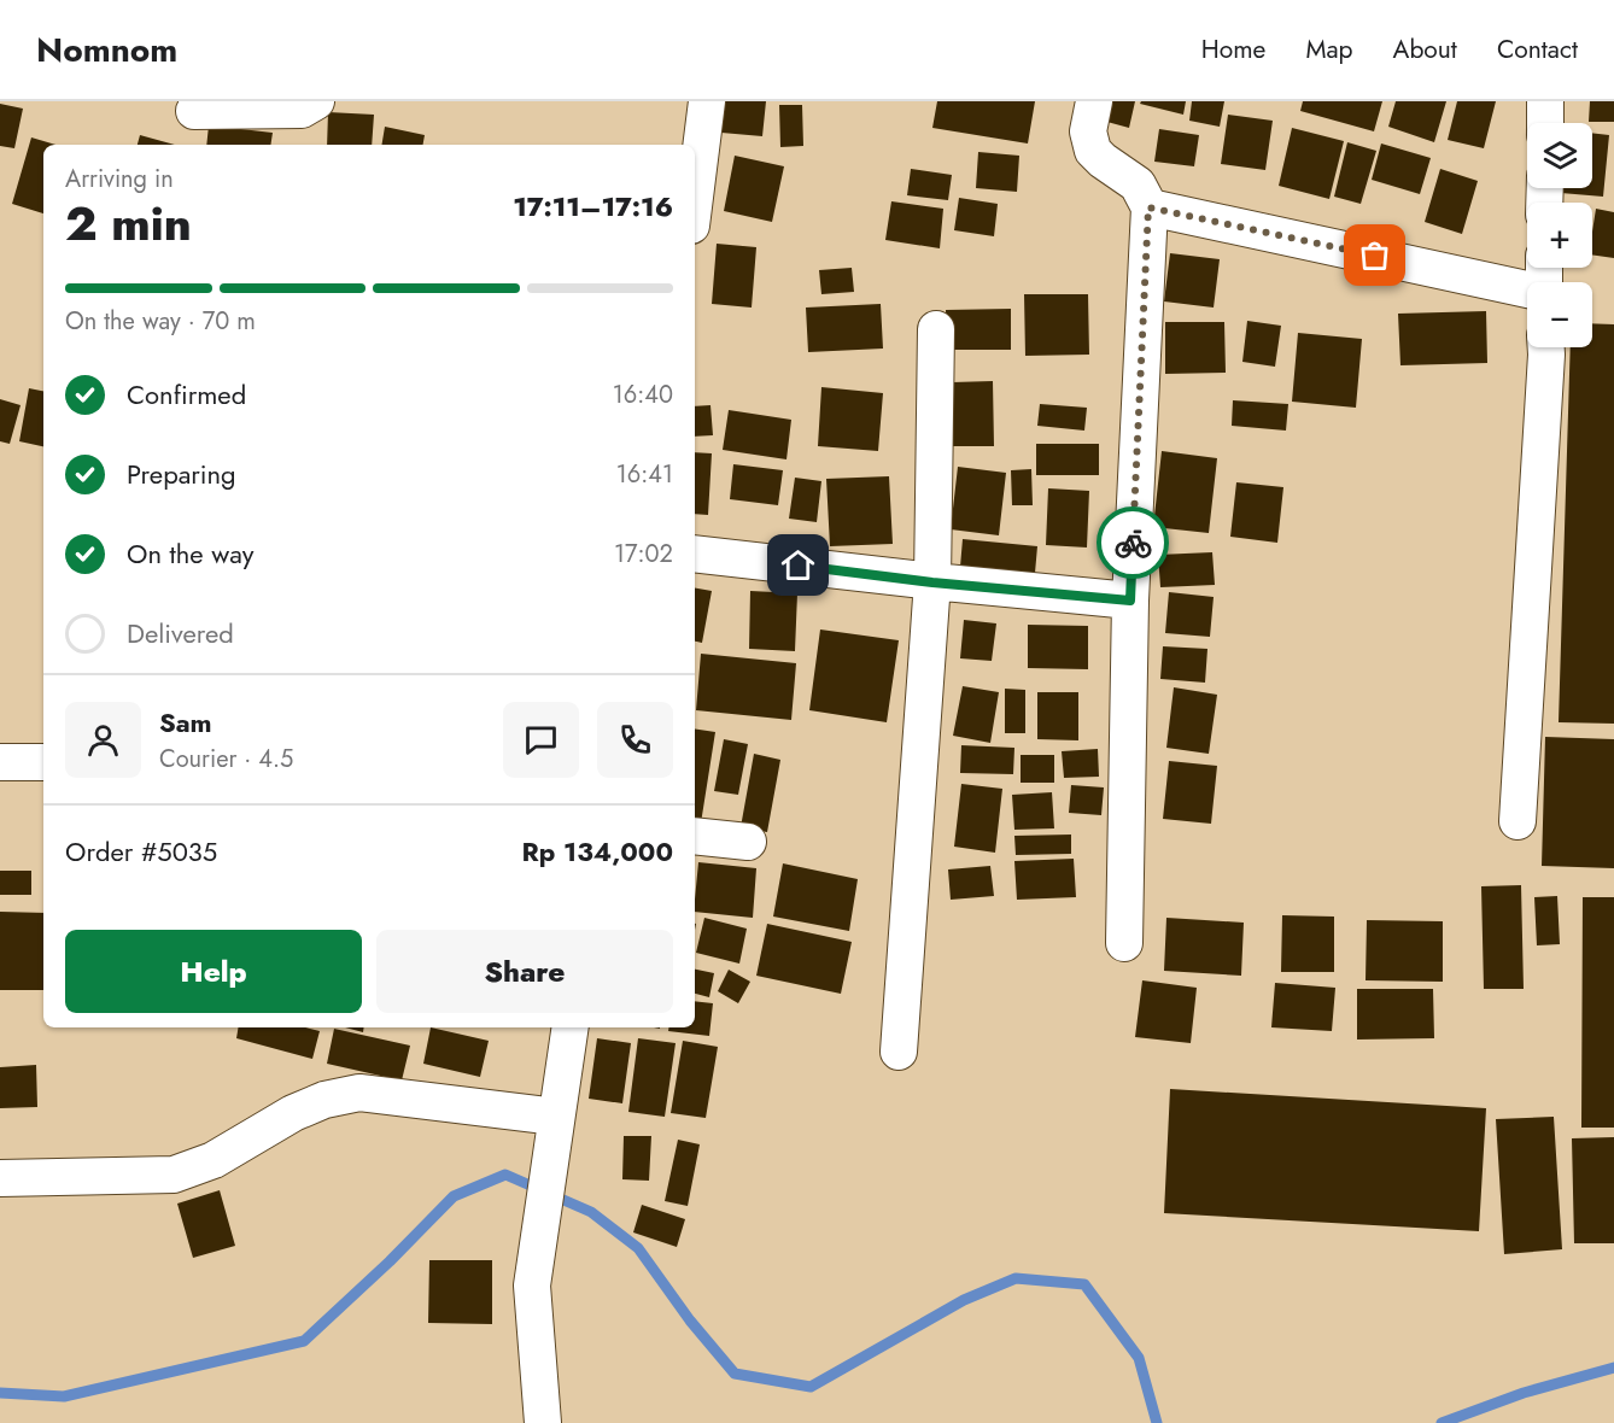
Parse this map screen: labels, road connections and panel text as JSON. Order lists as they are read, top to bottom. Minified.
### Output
{"page":{"header":"Nomnom","nav":["Home","Map","About","Contact"],"map_buttons":["+","−"],"heading":["2 min","Arriving in","17:11–17:16"],"panel":["Sam","Courier · 4.5","Order #5035","Rp 134,000"],"bar":"On the way · 70 m","list":[["Confirmed","16:40"],["Preparing","16:41"],["On the way","17:02"],"Delivered"],"buttons":["Help","Share"]}}
